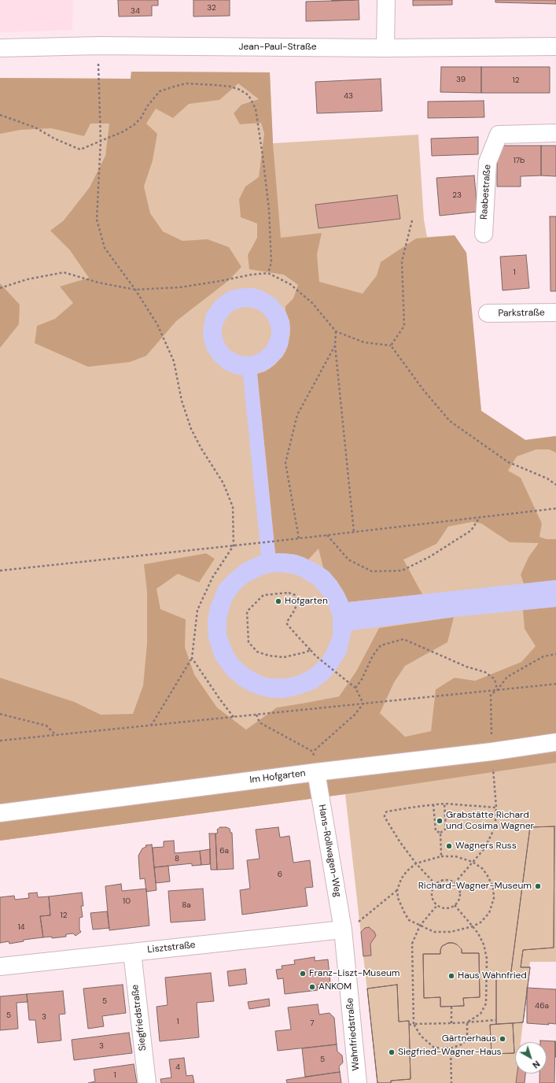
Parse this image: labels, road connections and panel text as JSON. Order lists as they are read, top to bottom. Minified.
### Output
{"streets":{"street":["Jean-Paul-Straße","Raabestraße","Parkstraße","Im Hofgarten","Hans-Rollwagen-Weg","Lisztstraße","Siegfriedstraße","Wahnfriedstraße"]},"crossings":[["Im Hofgarten","Hans-Rollwagen-Weg"],["Hans-Rollwagen-Weg","Lisztstraße"],["Hans-Rollwagen-Weg","Wahnfriedstraße"],["Lisztstraße","Siegfriedstraße"],["Lisztstraße","Wahnfriedstraße"]],"places":["Hofgarten","Grabstätte Richard und Cosima Wagner","Wagners Russ","Richard-Wagner-Museum","Franz-Liszt-Museum","Haus Wahnfried","ANKOM","Gärtnerhaus","Siegfried-Wagner-Haus"],"house_numbers":["32","34","39","12","43","17b","23","1","6a","8","6","10","8a","12","14","5","46a","5","3","1","7","3","5","4","1"],"north":"bottom right"}
